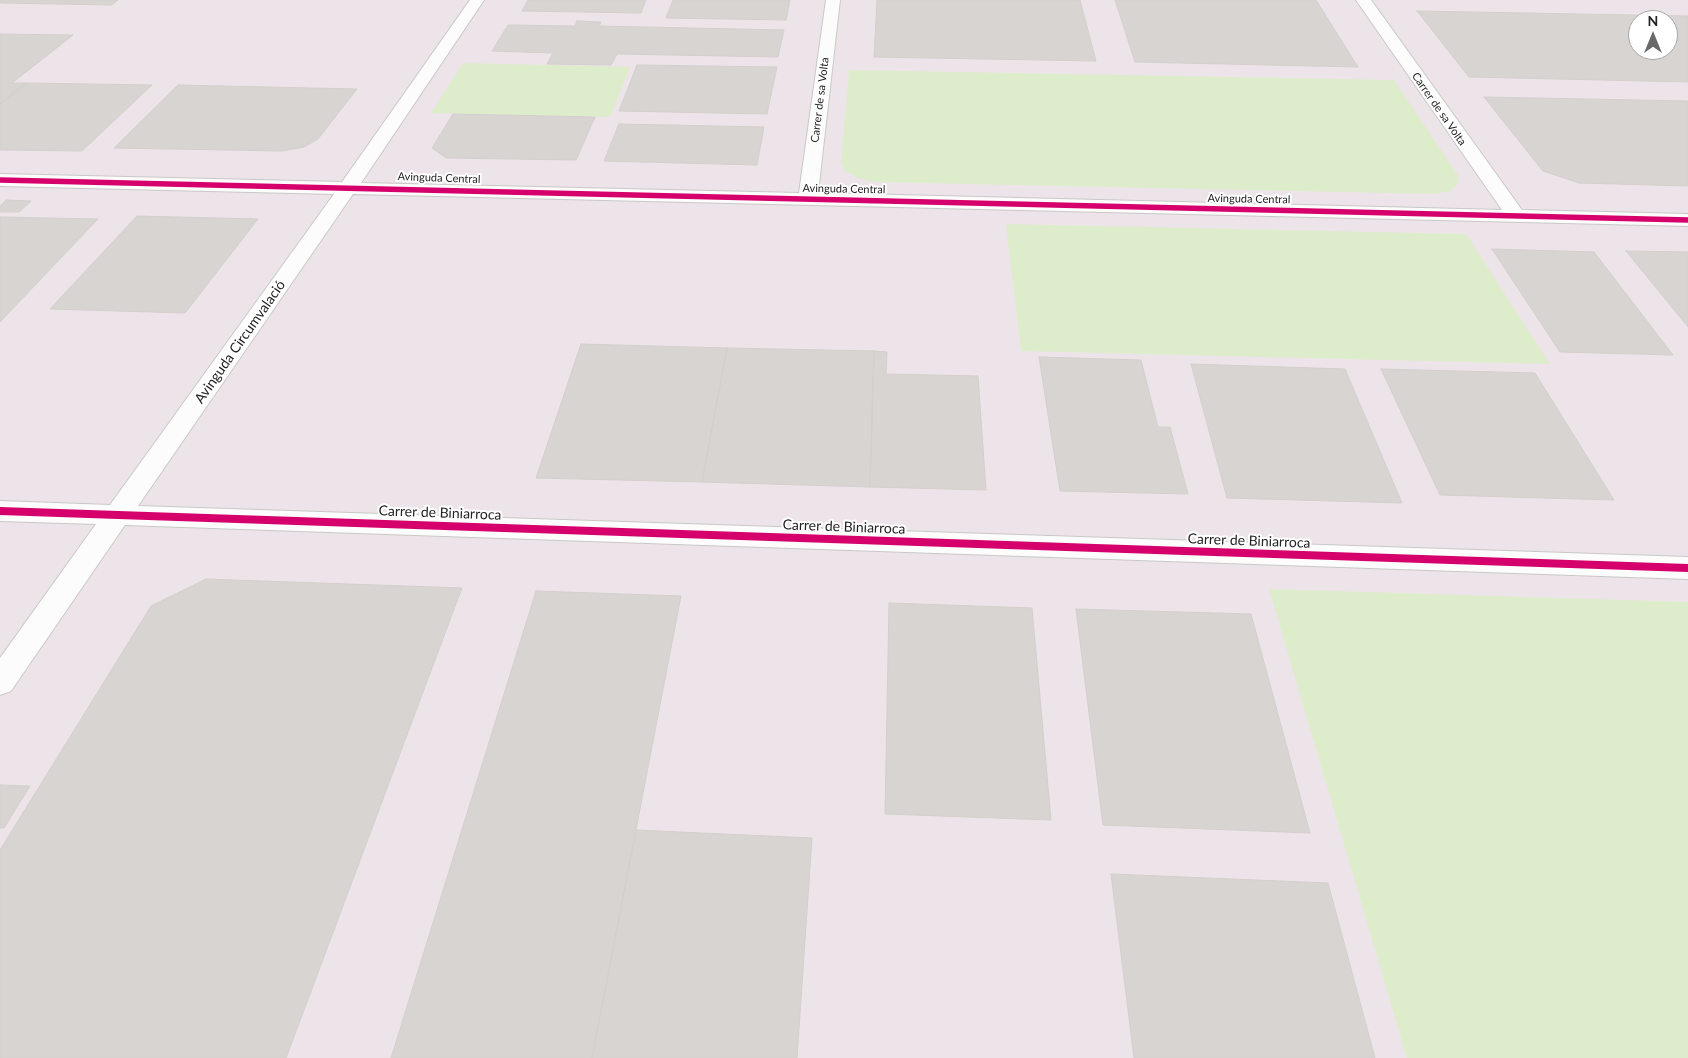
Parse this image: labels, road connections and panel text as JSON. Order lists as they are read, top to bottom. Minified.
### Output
{"streets":{"street":["Carrer de sa Volta","Avinguda Central","Avinguda Circumvalació","Carrer de Biniarroca"]},"crossings":[["Carrer de sa Volta","Avinguda Central"],["Avinguda Central","Avinguda Circumvalació"],["Avinguda Circumvalació","Carrer de Biniarroca"]],"north":"top"}
